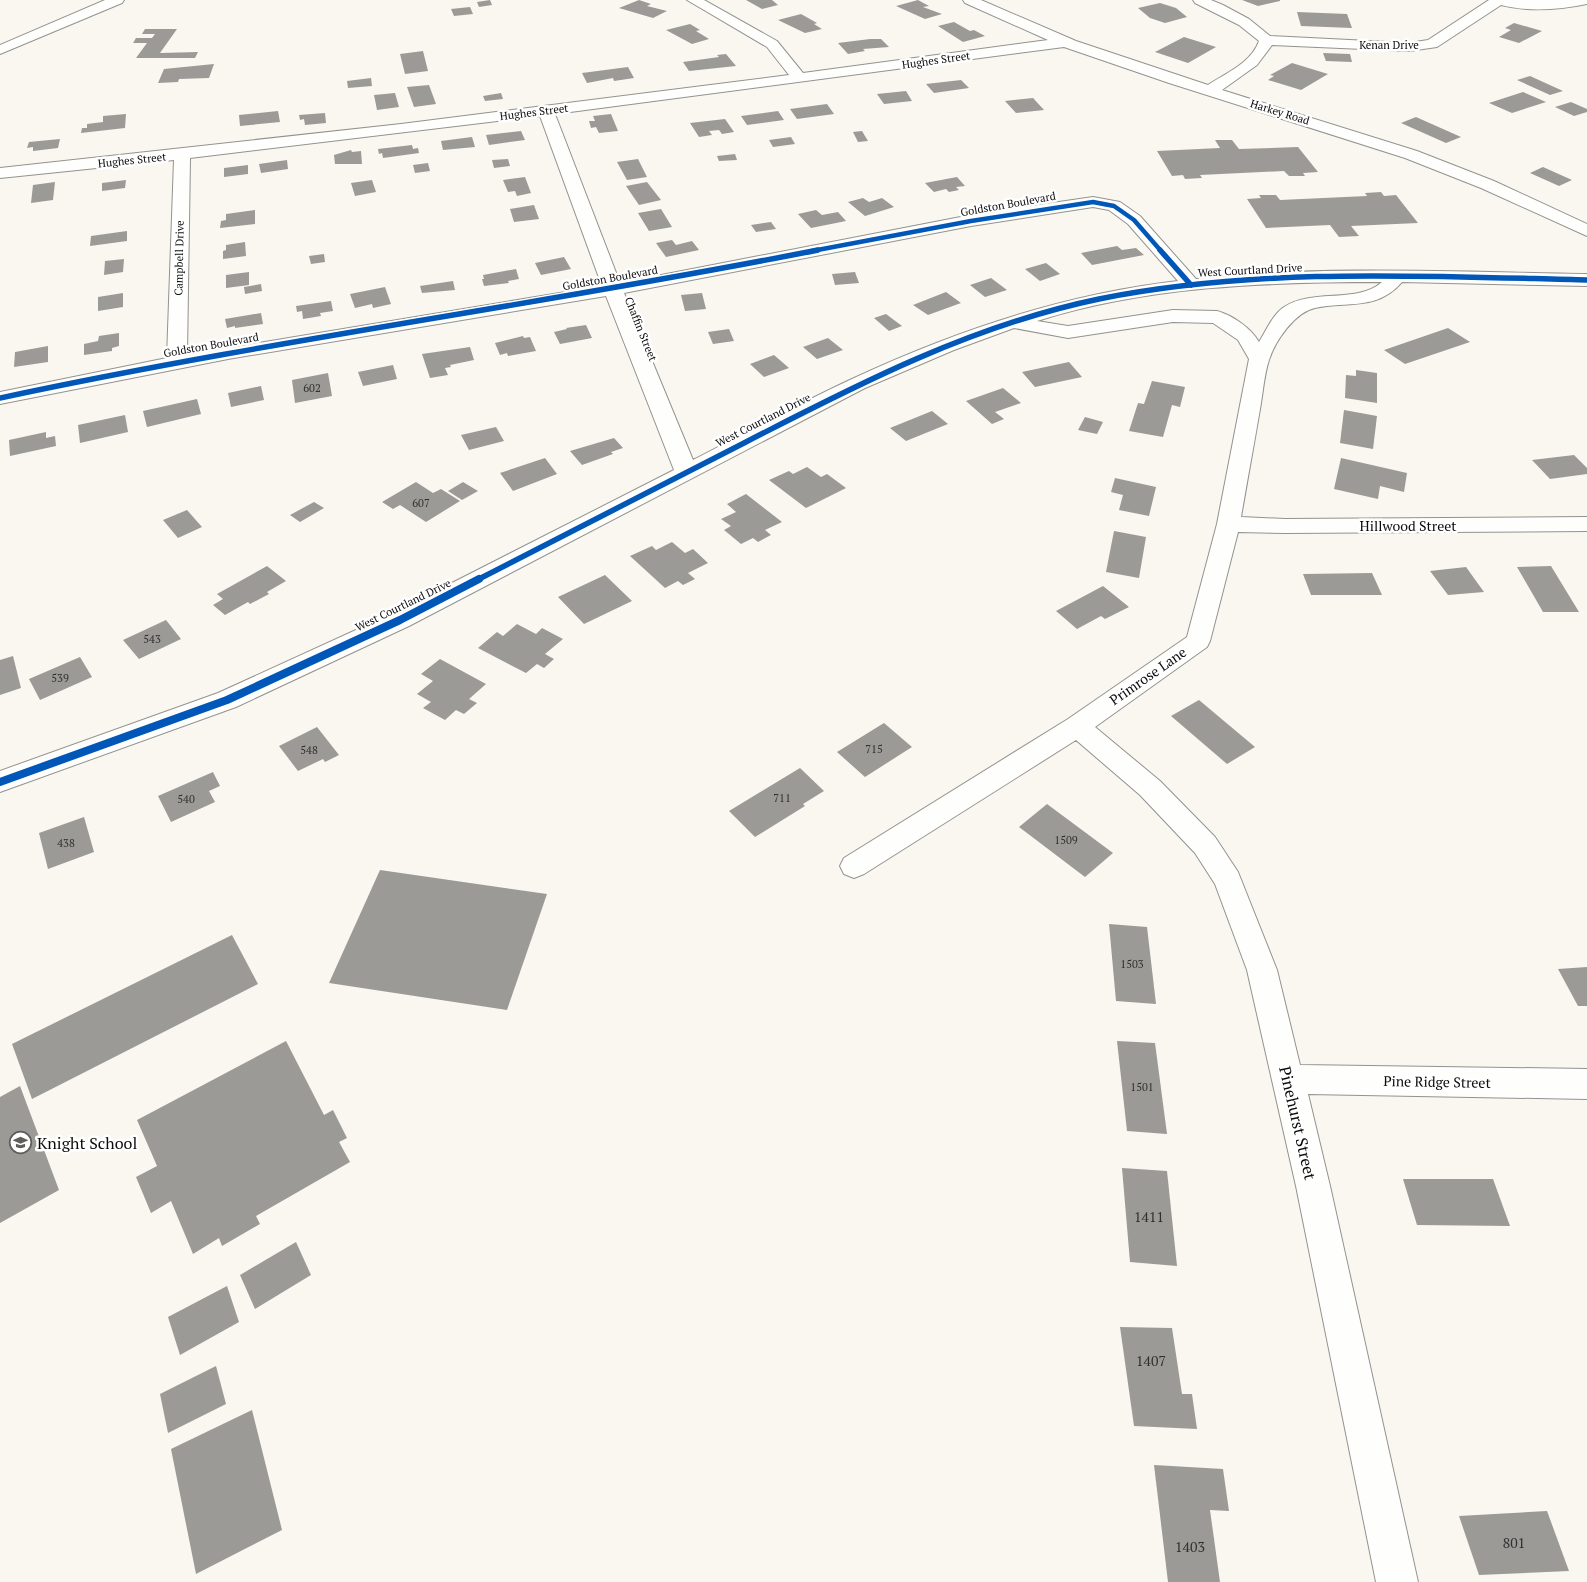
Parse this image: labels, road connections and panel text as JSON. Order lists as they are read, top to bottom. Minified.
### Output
{"streets":{"street":["Kenan Drive","Hughes Street","Harkey Road","Goldston Boulevard","Campbell Drive","West Courtland Drive","Chaffin Street","Hillwood Street","Primrose Lane","Pine Ridge Street","Pinehurst Street"]},"crossings":[["Hughes Street","Harkey Road"],["Hughes Street","Campbell Drive"],["Hughes Street","Chaffin Street"],["Goldston Boulevard","Campbell Drive"],["Goldston Boulevard","West Courtland Drive"],["Goldston Boulevard","Chaffin Street"],["West Courtland Drive","Chaffin Street"],["West Courtland Drive","Primrose Lane"],["Hillwood Street","Primrose Lane"],["Primrose Lane","Pinehurst Street"],["Pine Ridge Street","Pinehurst Street"]],"places":{"school or university":["Knight School"]},"house_numbers":["602","607","543","539","715","548","711","540","1509","438","1503","1501","1411","1407","801","1403"]}
